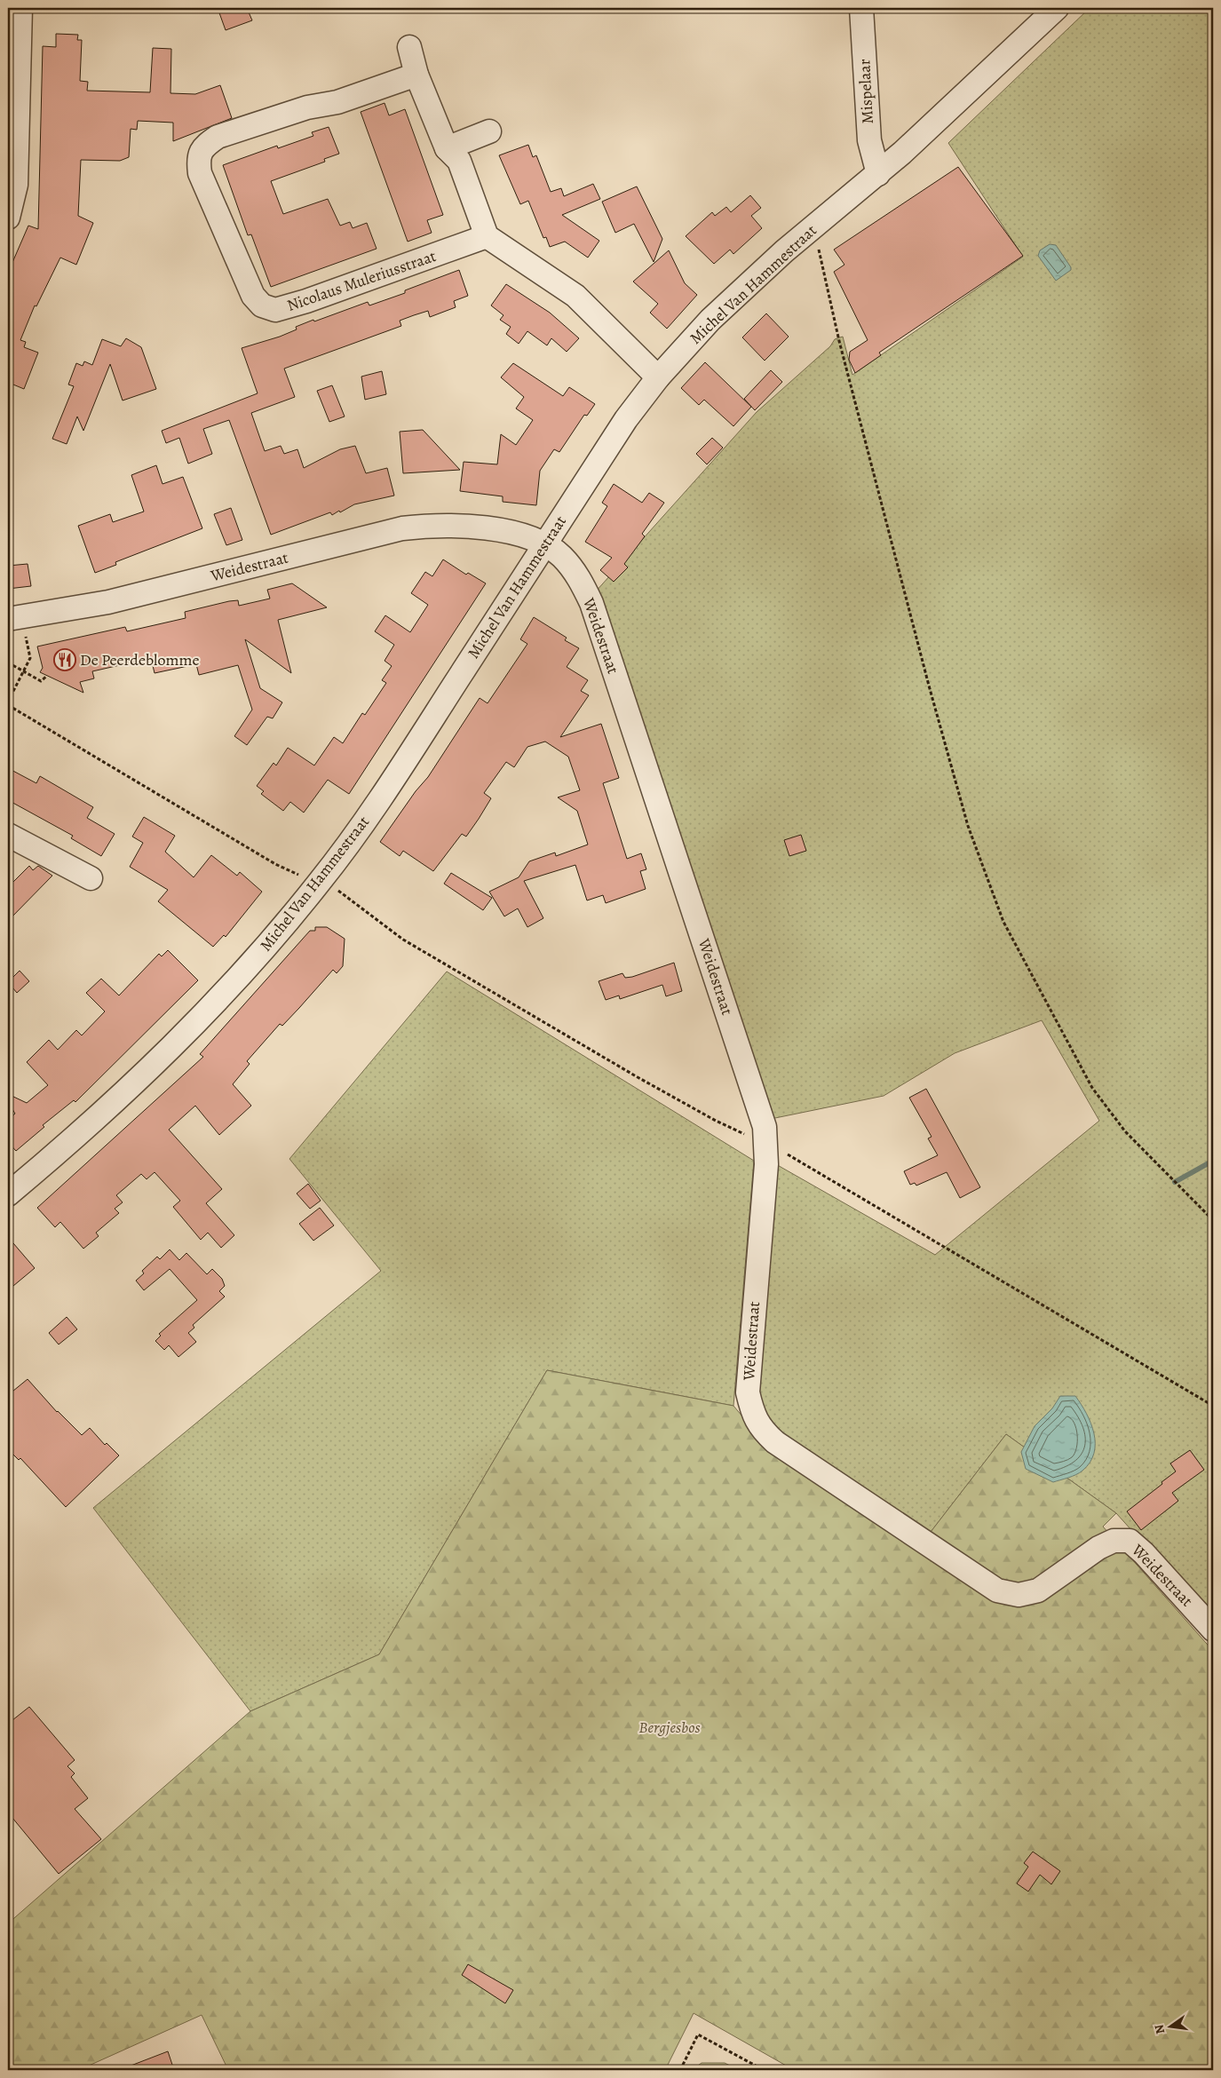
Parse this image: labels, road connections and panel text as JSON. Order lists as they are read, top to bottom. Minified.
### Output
{"streets":{"street":["Mispelaar","Nicolaus Muleriusstraat","Michel Van Hammestraat","Weidestraat"]},"crossings":[["Mispelaar","Michel Van Hammestraat"],["Michel Van Hammestraat","Weidestraat"]],"parks":["Bergjesbos"],"places":{"restaurant":["De Peerdeblomme"]},"north":"left"}
